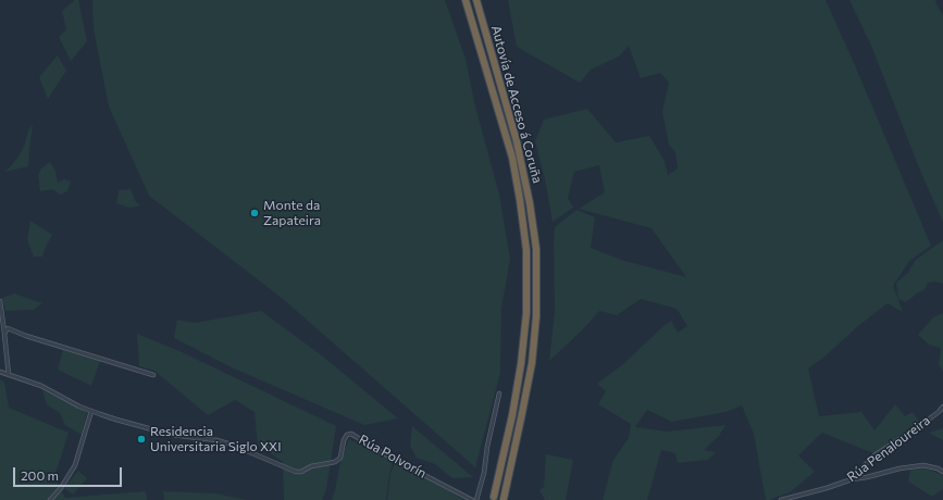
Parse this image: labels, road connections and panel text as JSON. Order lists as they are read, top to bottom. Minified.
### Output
{"streets":{"highway":["Autovía de Acceso á Coruña"],"street":["Rúa Penaloureira","Rúa Polvorín"]},"places":["Monte da Zapateira","Residencia Universitaria Siglo XXI"],"scale_bar":"200 m"}
